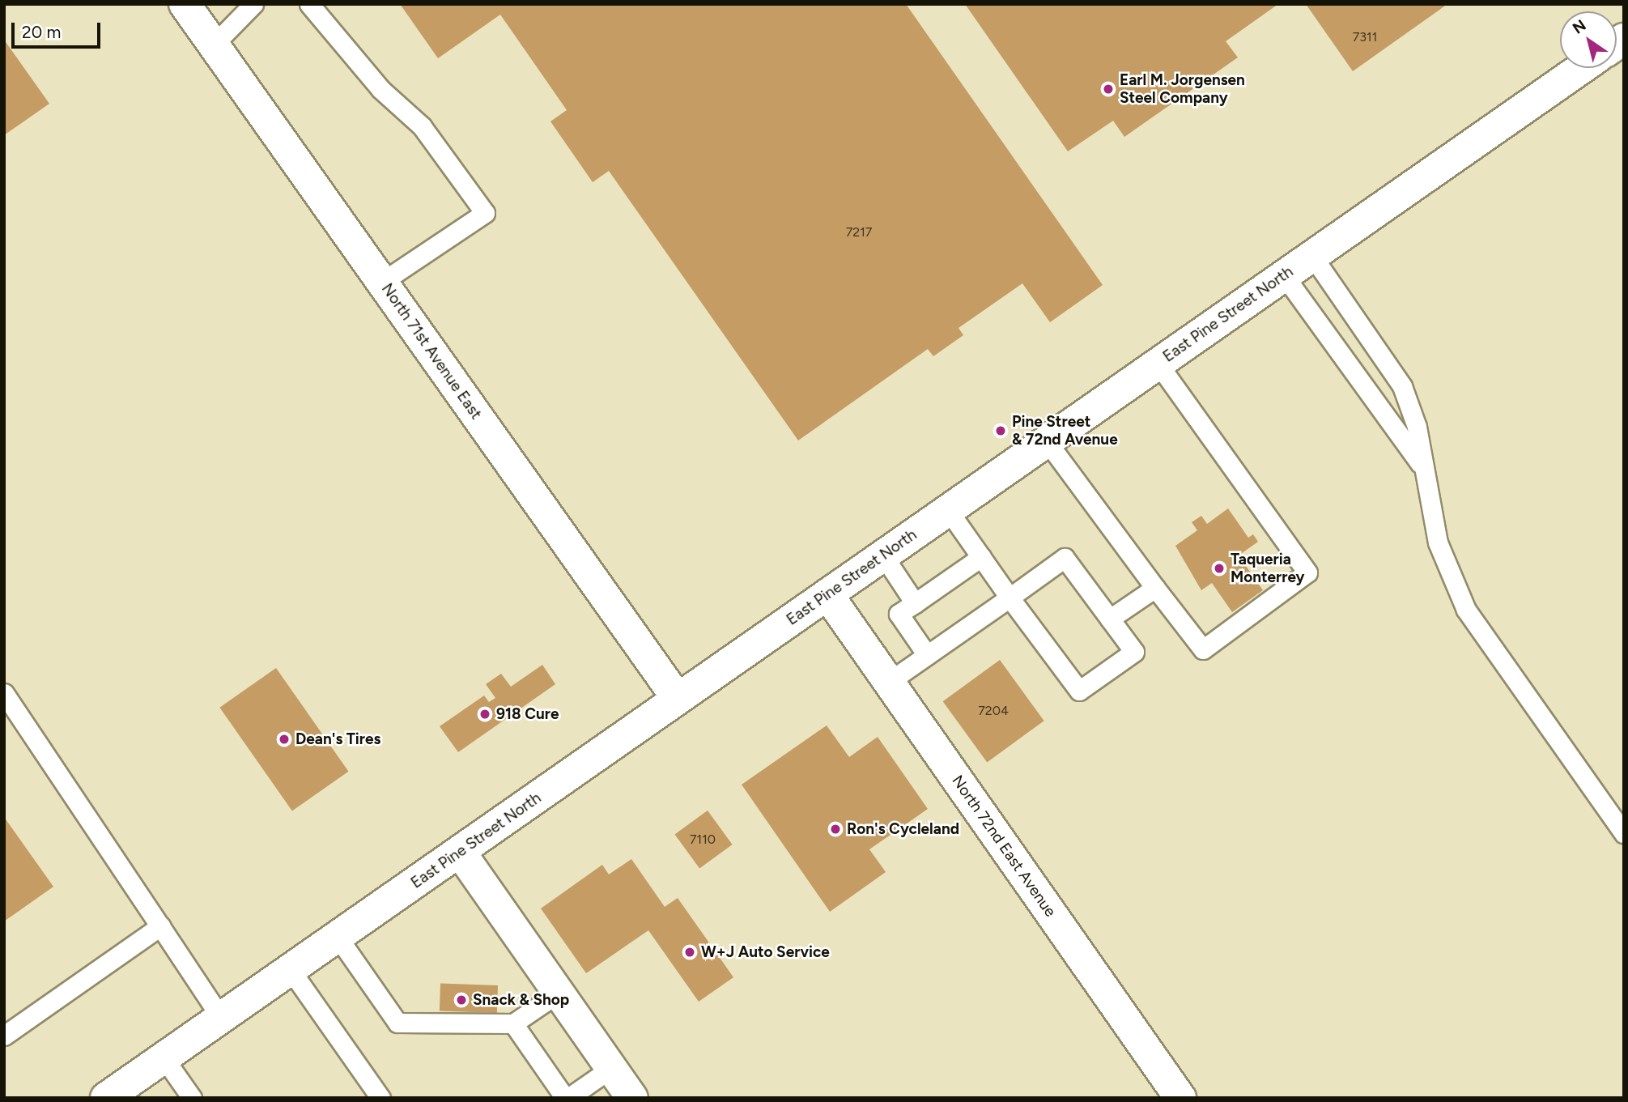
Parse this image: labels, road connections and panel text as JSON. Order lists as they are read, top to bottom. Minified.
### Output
{"streets":{"street":["East Pine Street North","North 71st Avenue East","North 72nd East Avenue"]},"crossings":[["East Pine Street North","North 71st Avenue East"],["East Pine Street North","North 72nd East Avenue"]],"places":["Earl M. Jorgensen Steel Company","Pine Street & 72nd Avenue","Taqueria Monterrey","918 Cure","Dean's Tires","Ron's Cycleland","W+J Auto Service","Snack & Shop"],"house_numbers":["7311","7217","7204","7110"],"scale_bar":"20 m","north":"top left"}
